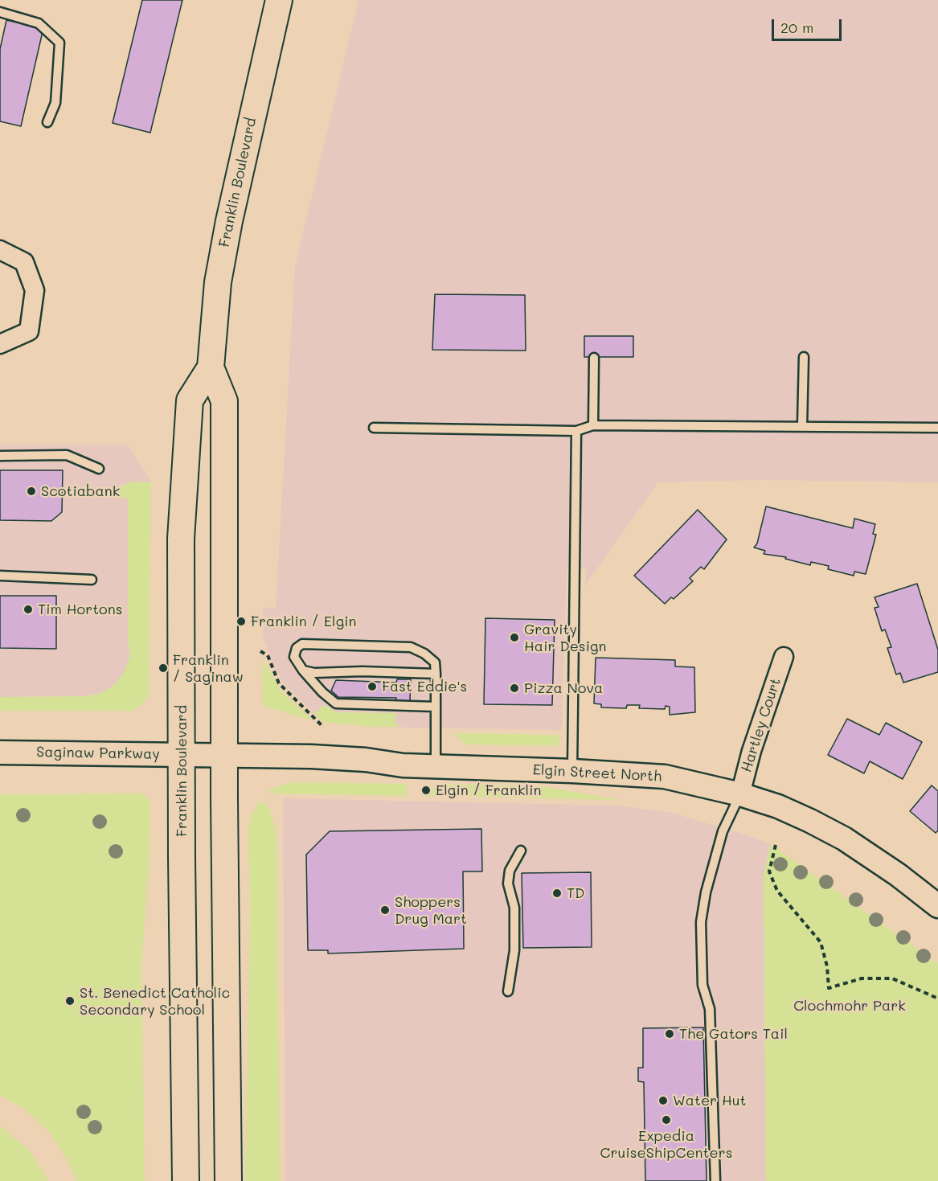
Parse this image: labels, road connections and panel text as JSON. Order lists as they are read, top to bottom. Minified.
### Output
{"streets":{"main road":["Franklin Boulevard"],"street":["Hartley Court","Saginaw Parkway","Elgin Street North"]},"crossings":[["Franklin Boulevard","Saginaw Parkway"],["Franklin Boulevard","Elgin Street North"],["Hartley Court","Elgin Street North"],["Saginaw Parkway","Elgin Street North"]],"parks":["Clochmohr Park"],"places":["Scotiabank","Tim Hortons","Franklin / Elgin","Gravity Hair Design","Franklin / Saginaw","Fast Eddie's","Pizza Nova","Elgin / Franklin","TD","Shoppers Drug Mart","St. Benedict Catholic Secondary School","The Gators Tail","Water Hut","Expedia CruiseShipCenters"],"scale_bar":"20 m"}
